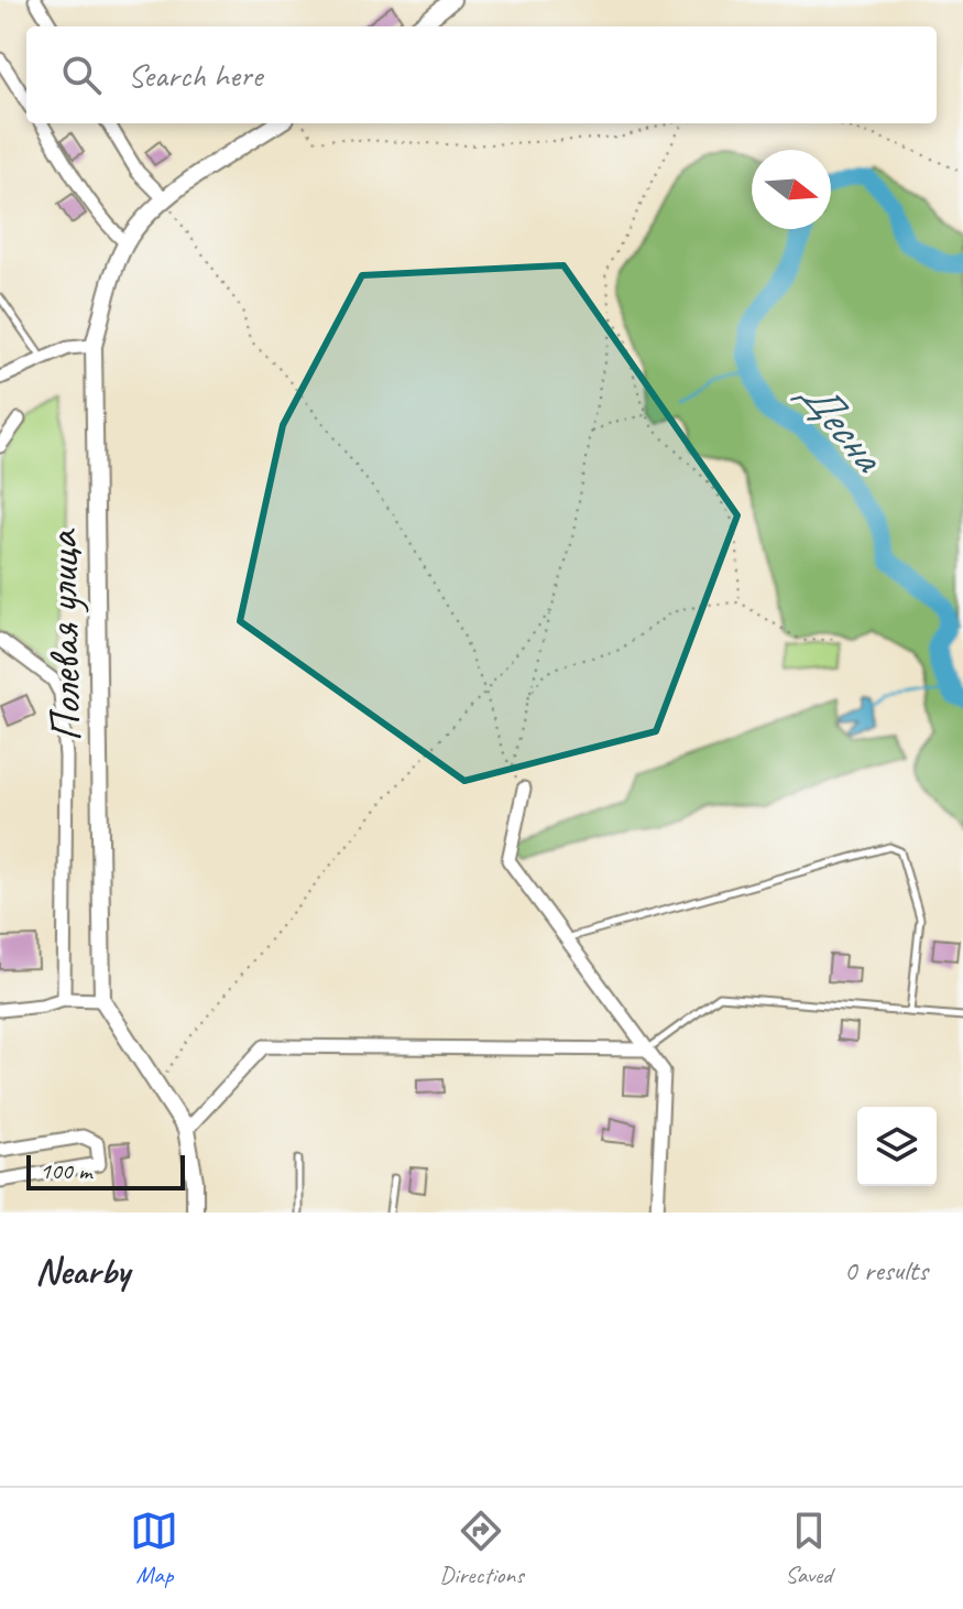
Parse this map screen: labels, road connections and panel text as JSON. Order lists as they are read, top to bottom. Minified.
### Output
{"streets":{"street":["Полевая улица"]},"water":["Десна"],"scale_bar":"100 m","north":"right","page":{"search":"Search here","scale":"100 m","heading":["Nearby","0 results"],"nav":["Map","Directions","Saved"]}}
